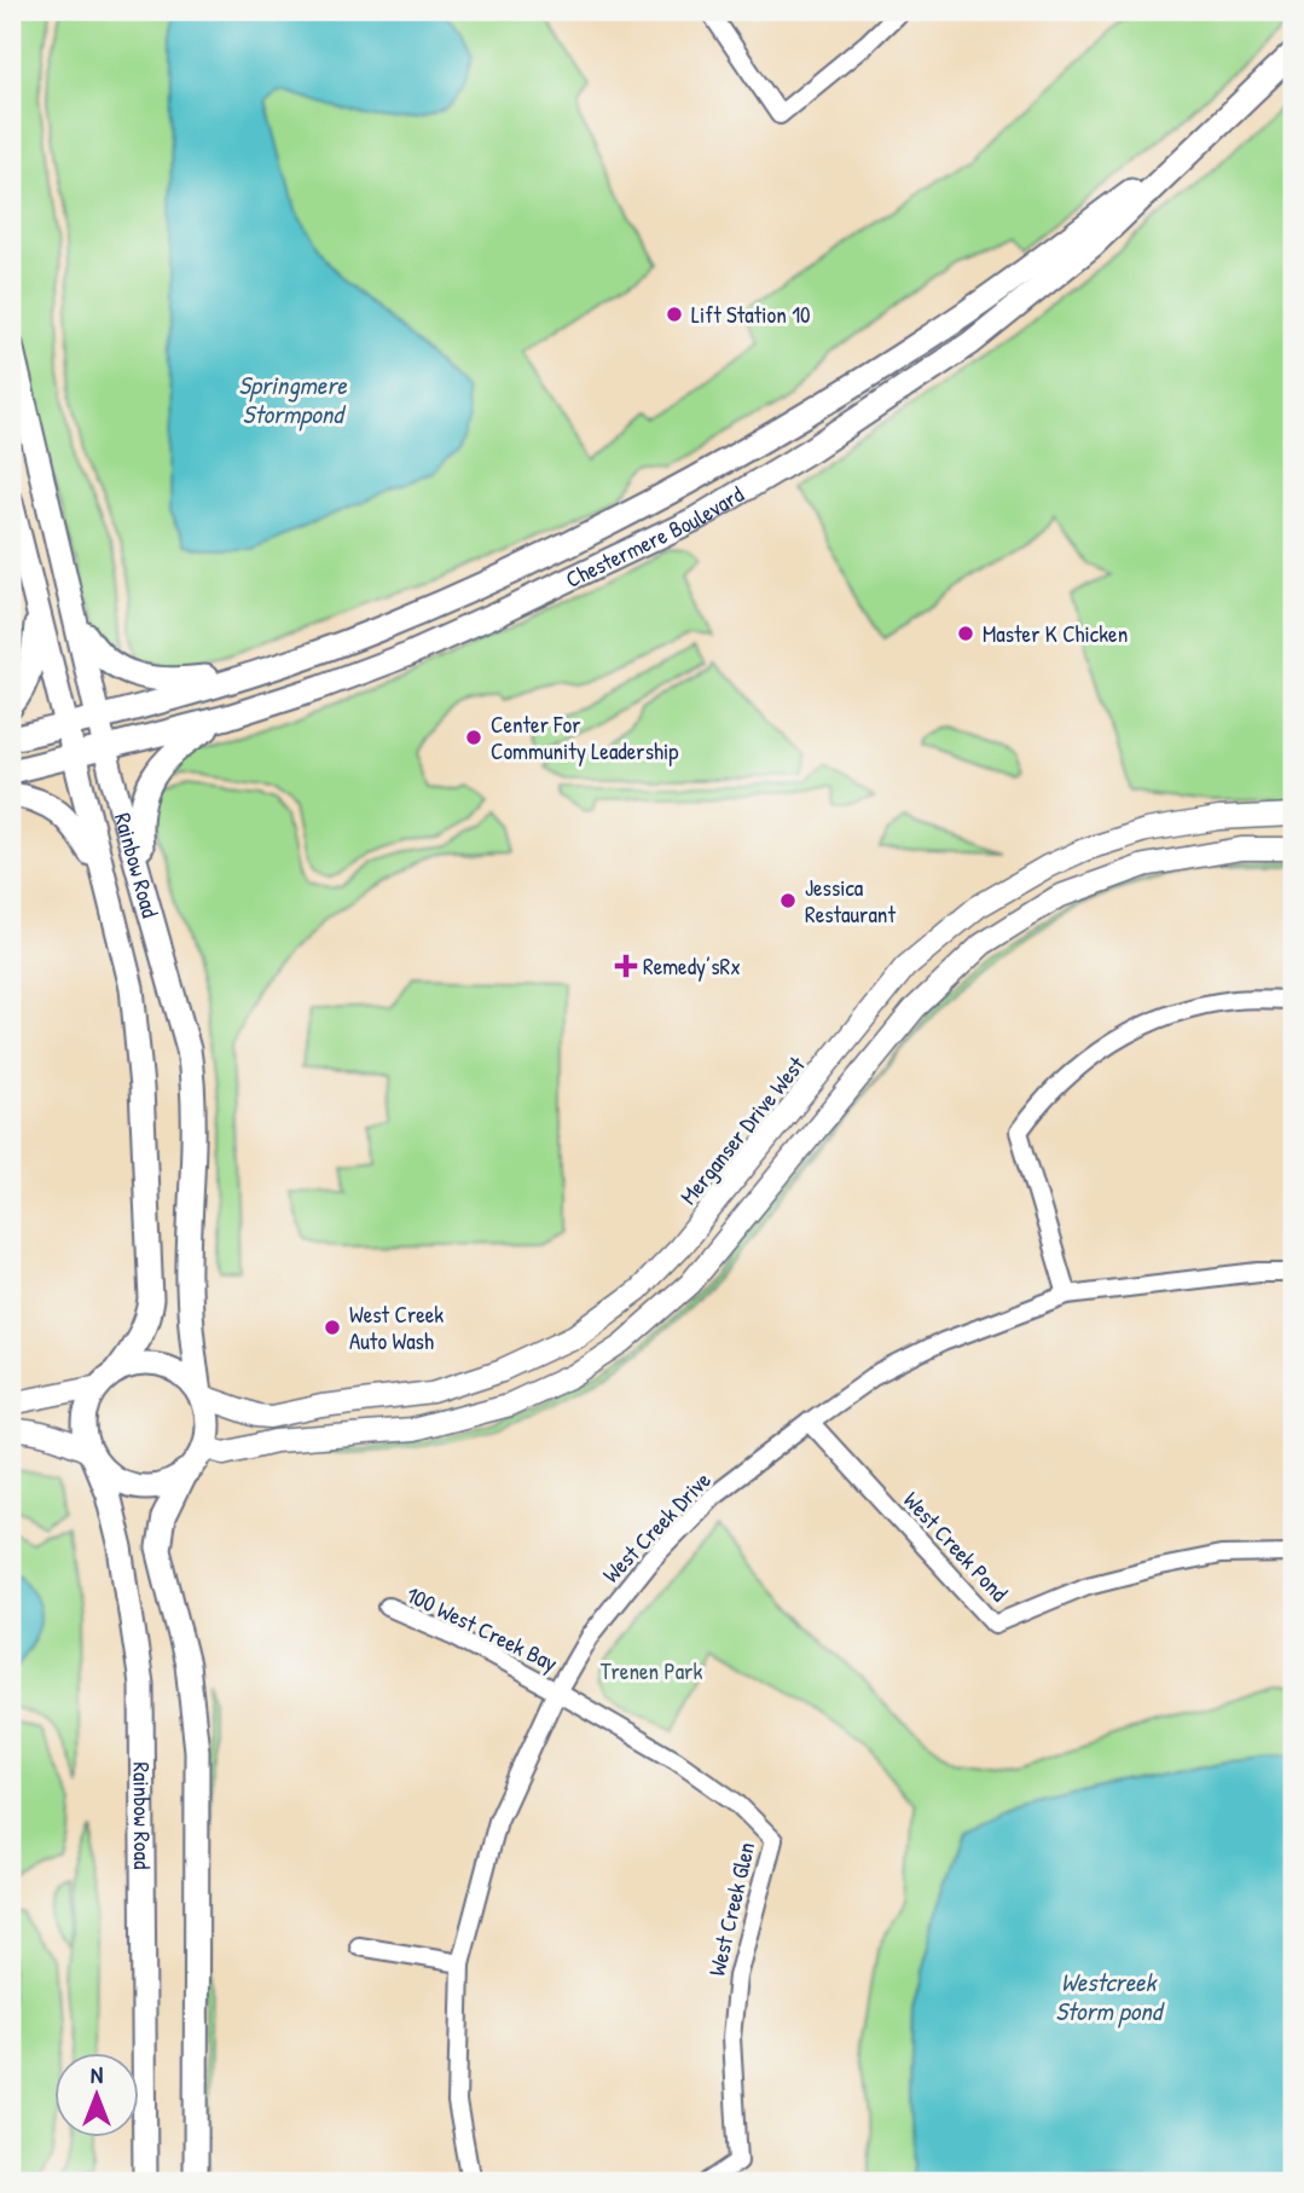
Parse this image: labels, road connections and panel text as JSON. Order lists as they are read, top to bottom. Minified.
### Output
{"streets":{"main road":["Chestermere Boulevard","Rainbow Road"],"street":["Merganser Drive West","West Creek Drive","West Creek Pond","100 West Creek Bay","West Creek Glen"]},"crossings":[["Chestermere Boulevard","Rainbow Road"],["Rainbow Road","Merganser Drive West"],["West Creek Drive","West Creek Pond"],["West Creek Drive","100 West Creek Bay"],["West Creek Drive","West Creek Glen"],["100 West Creek Bay","West Creek Glen"]],"water":["Springmere Stormpond","Westcreek Storm pond"],"parks":["Trenen Park"],"places":{"other":["Lift Station 10","Master K Chicken","Center For Community Leadership","Jessica Restaurant","West Creek Auto Wash"],"health":["Remedy’sRx"]},"north":"top"}
